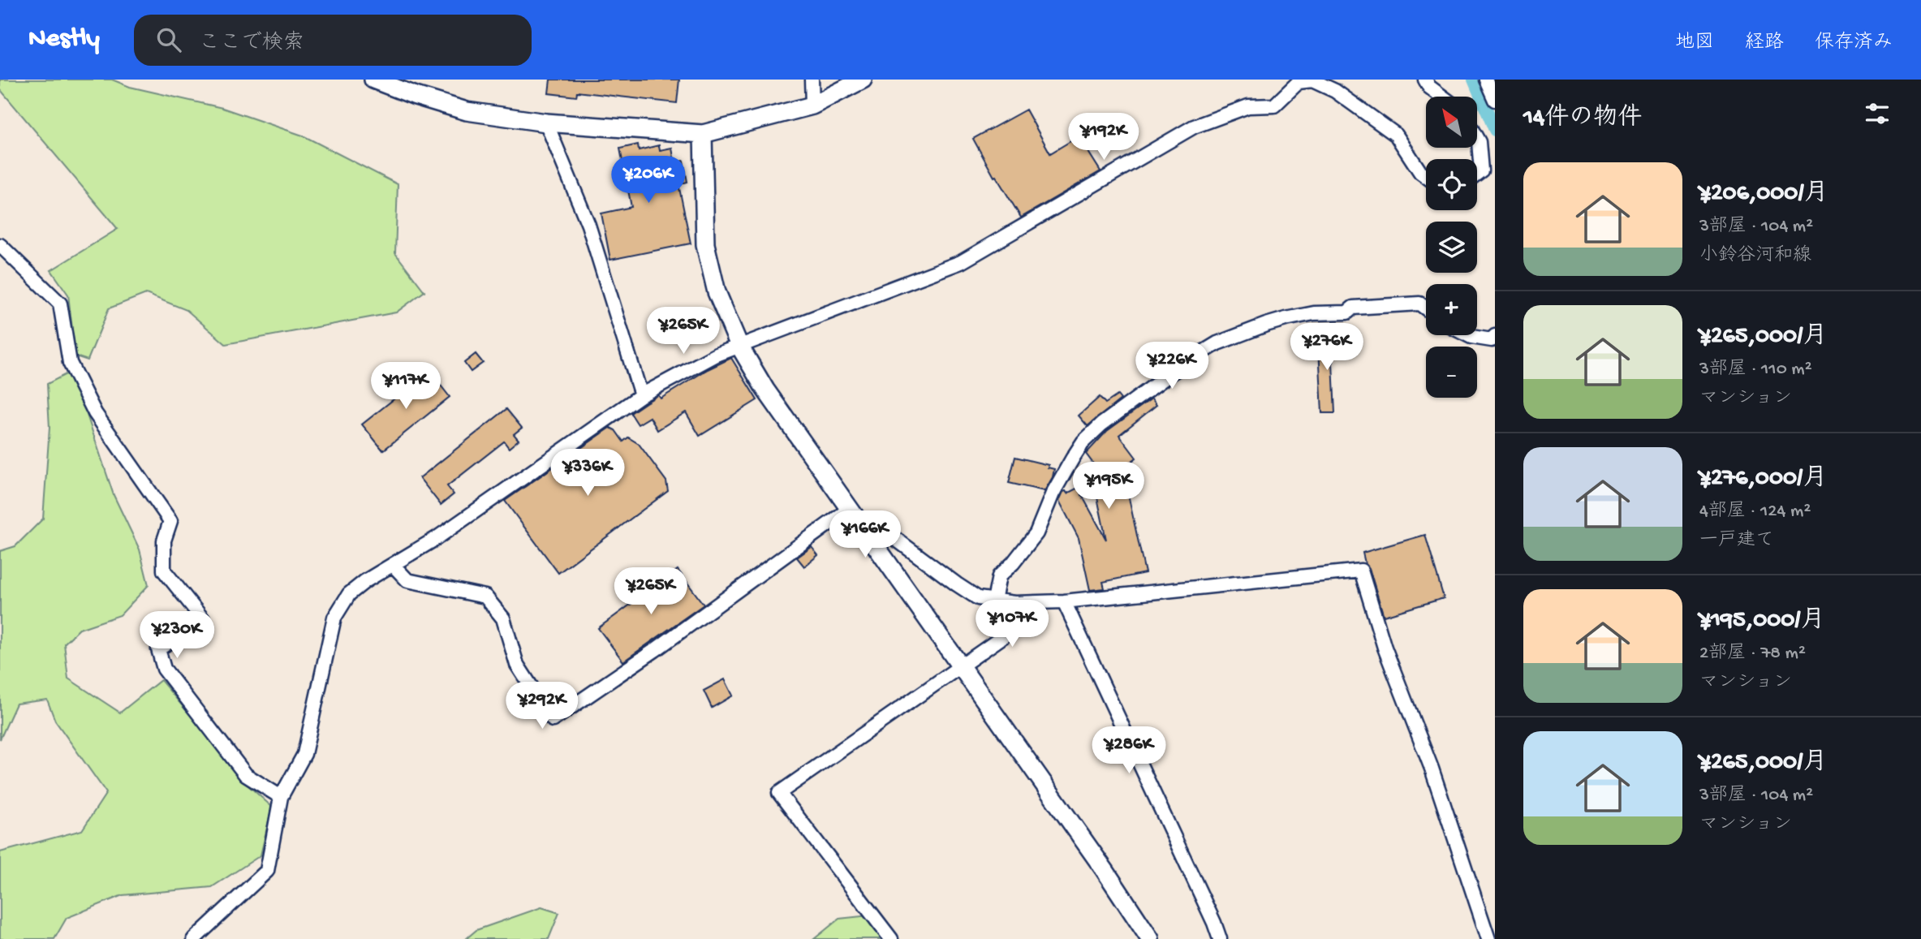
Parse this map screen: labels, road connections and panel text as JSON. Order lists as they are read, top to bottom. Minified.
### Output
{"north":"top left","page":{"header":"Nestly","search":"ここで検索","nav":["地図","経路","保存済み"],"heading":"14件の物件","map_buttons":["+","−"],"price":["¥192K","¥206K","¥265K","¥276K","¥226K","¥117K","¥336K","¥195K","¥166K","¥265K","¥107K","¥230K","¥292K","¥286K"],"list":[{"name":"¥206,000/月","note":"3部屋 · 104 m² · 小鈴谷河和線"},{"name":"¥265,000/月","note":"3部屋 · 110 m² · マンション"},{"name":"¥276,000/月","note":"4部屋 · 124 m² · 一戸建て"},{"name":"¥195,000/月","note":"2部屋 · 78 m² · マンション"},{"name":"¥265,000/月","note":"3部屋 · 104 m² · マンション"}]}}
